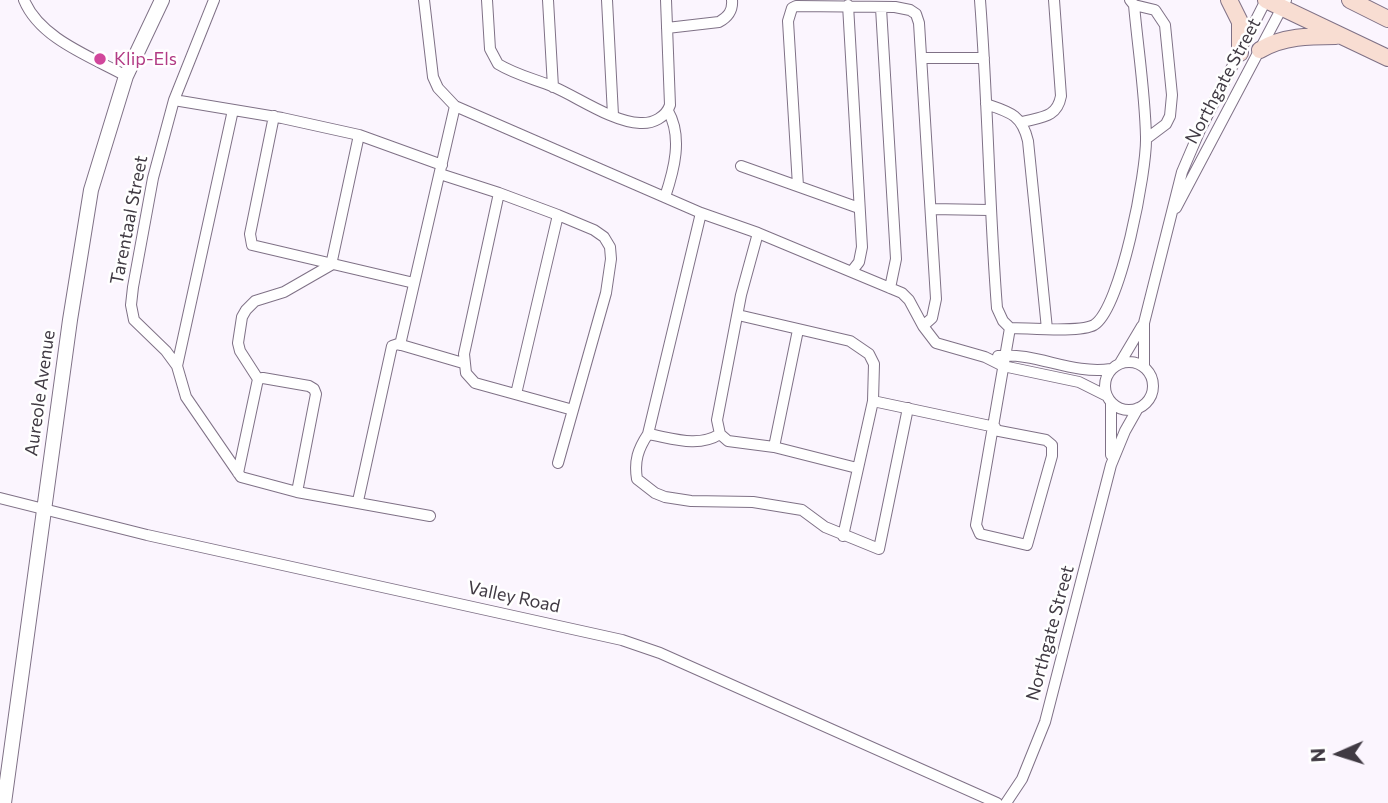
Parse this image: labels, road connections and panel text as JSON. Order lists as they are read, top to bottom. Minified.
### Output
{"streets":{"street":["Northgate Street","Tarentaal Street","Aureole Avenue","Valley Road"]},"crossings":[["Aureole Avenue","Valley Road"]],"places":["Klip-Els"],"north":"left"}
